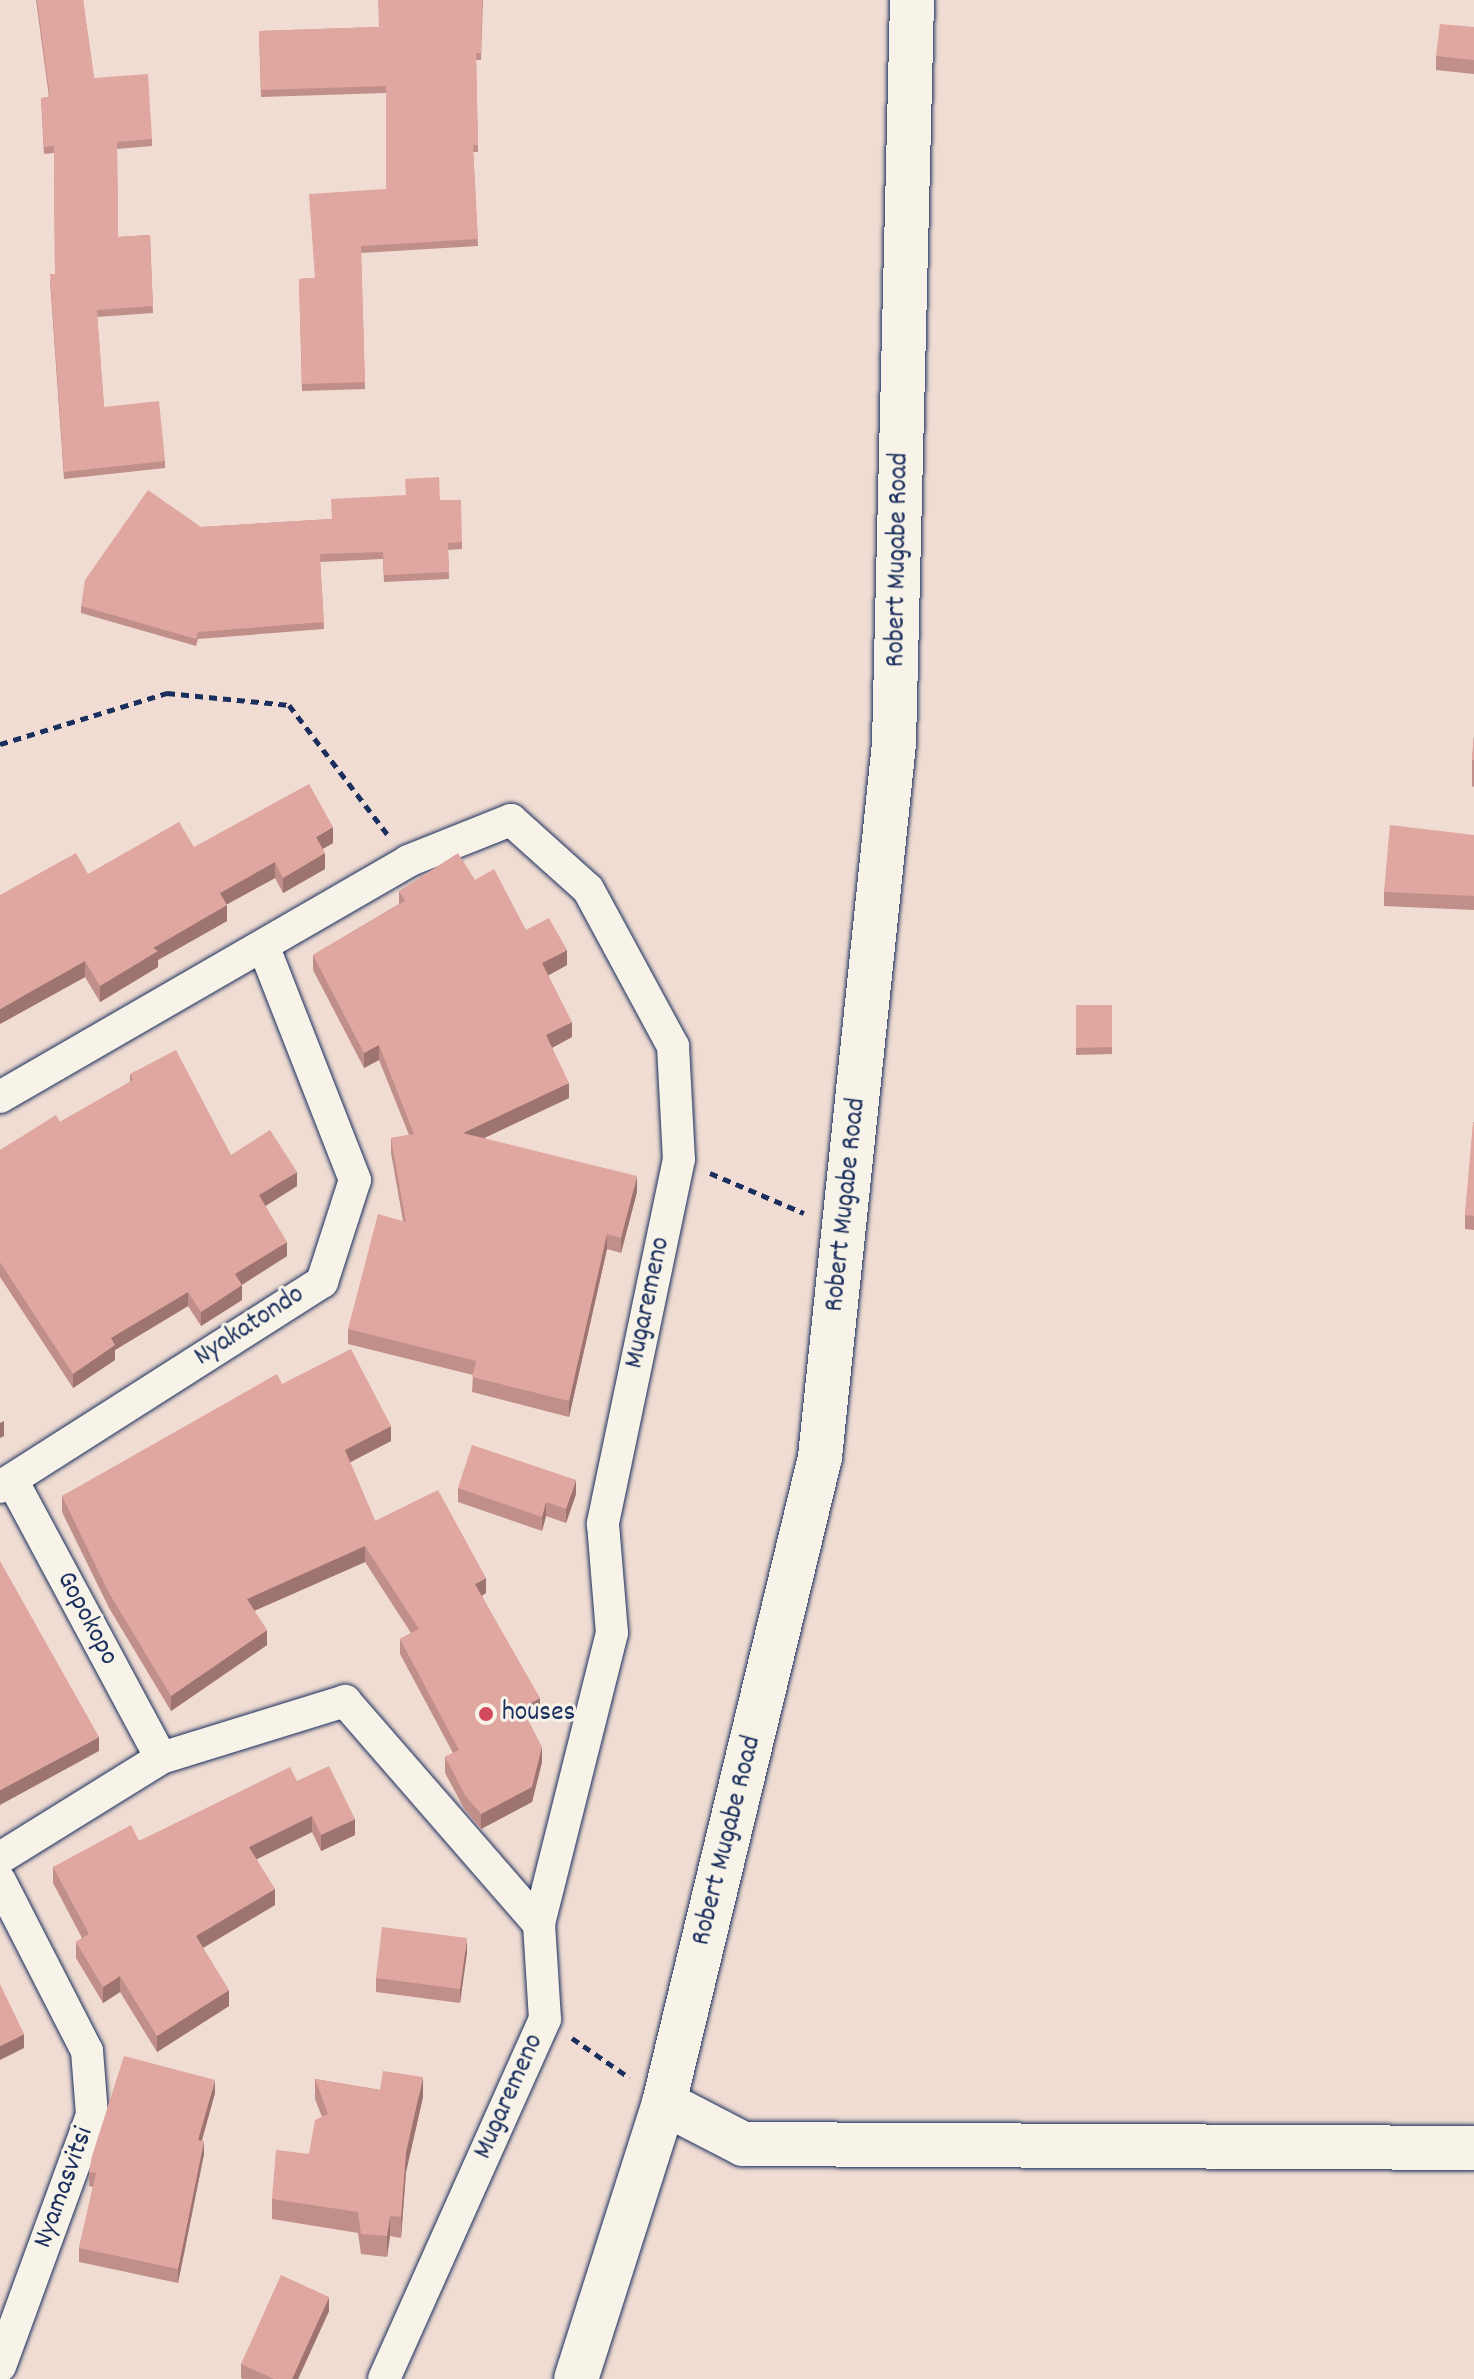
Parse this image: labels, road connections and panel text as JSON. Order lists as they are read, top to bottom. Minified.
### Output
{"streets":{"main road":["Robert Mugabe Road"],"street":["Mugaremeno","Nyakatondo","Gopokopo","Nyamasvitsi"]},"crossings":[["Mugaremeno","Nyakatondo"],["Nyakatondo","Gopokopo"]],"places":["houses"]}
